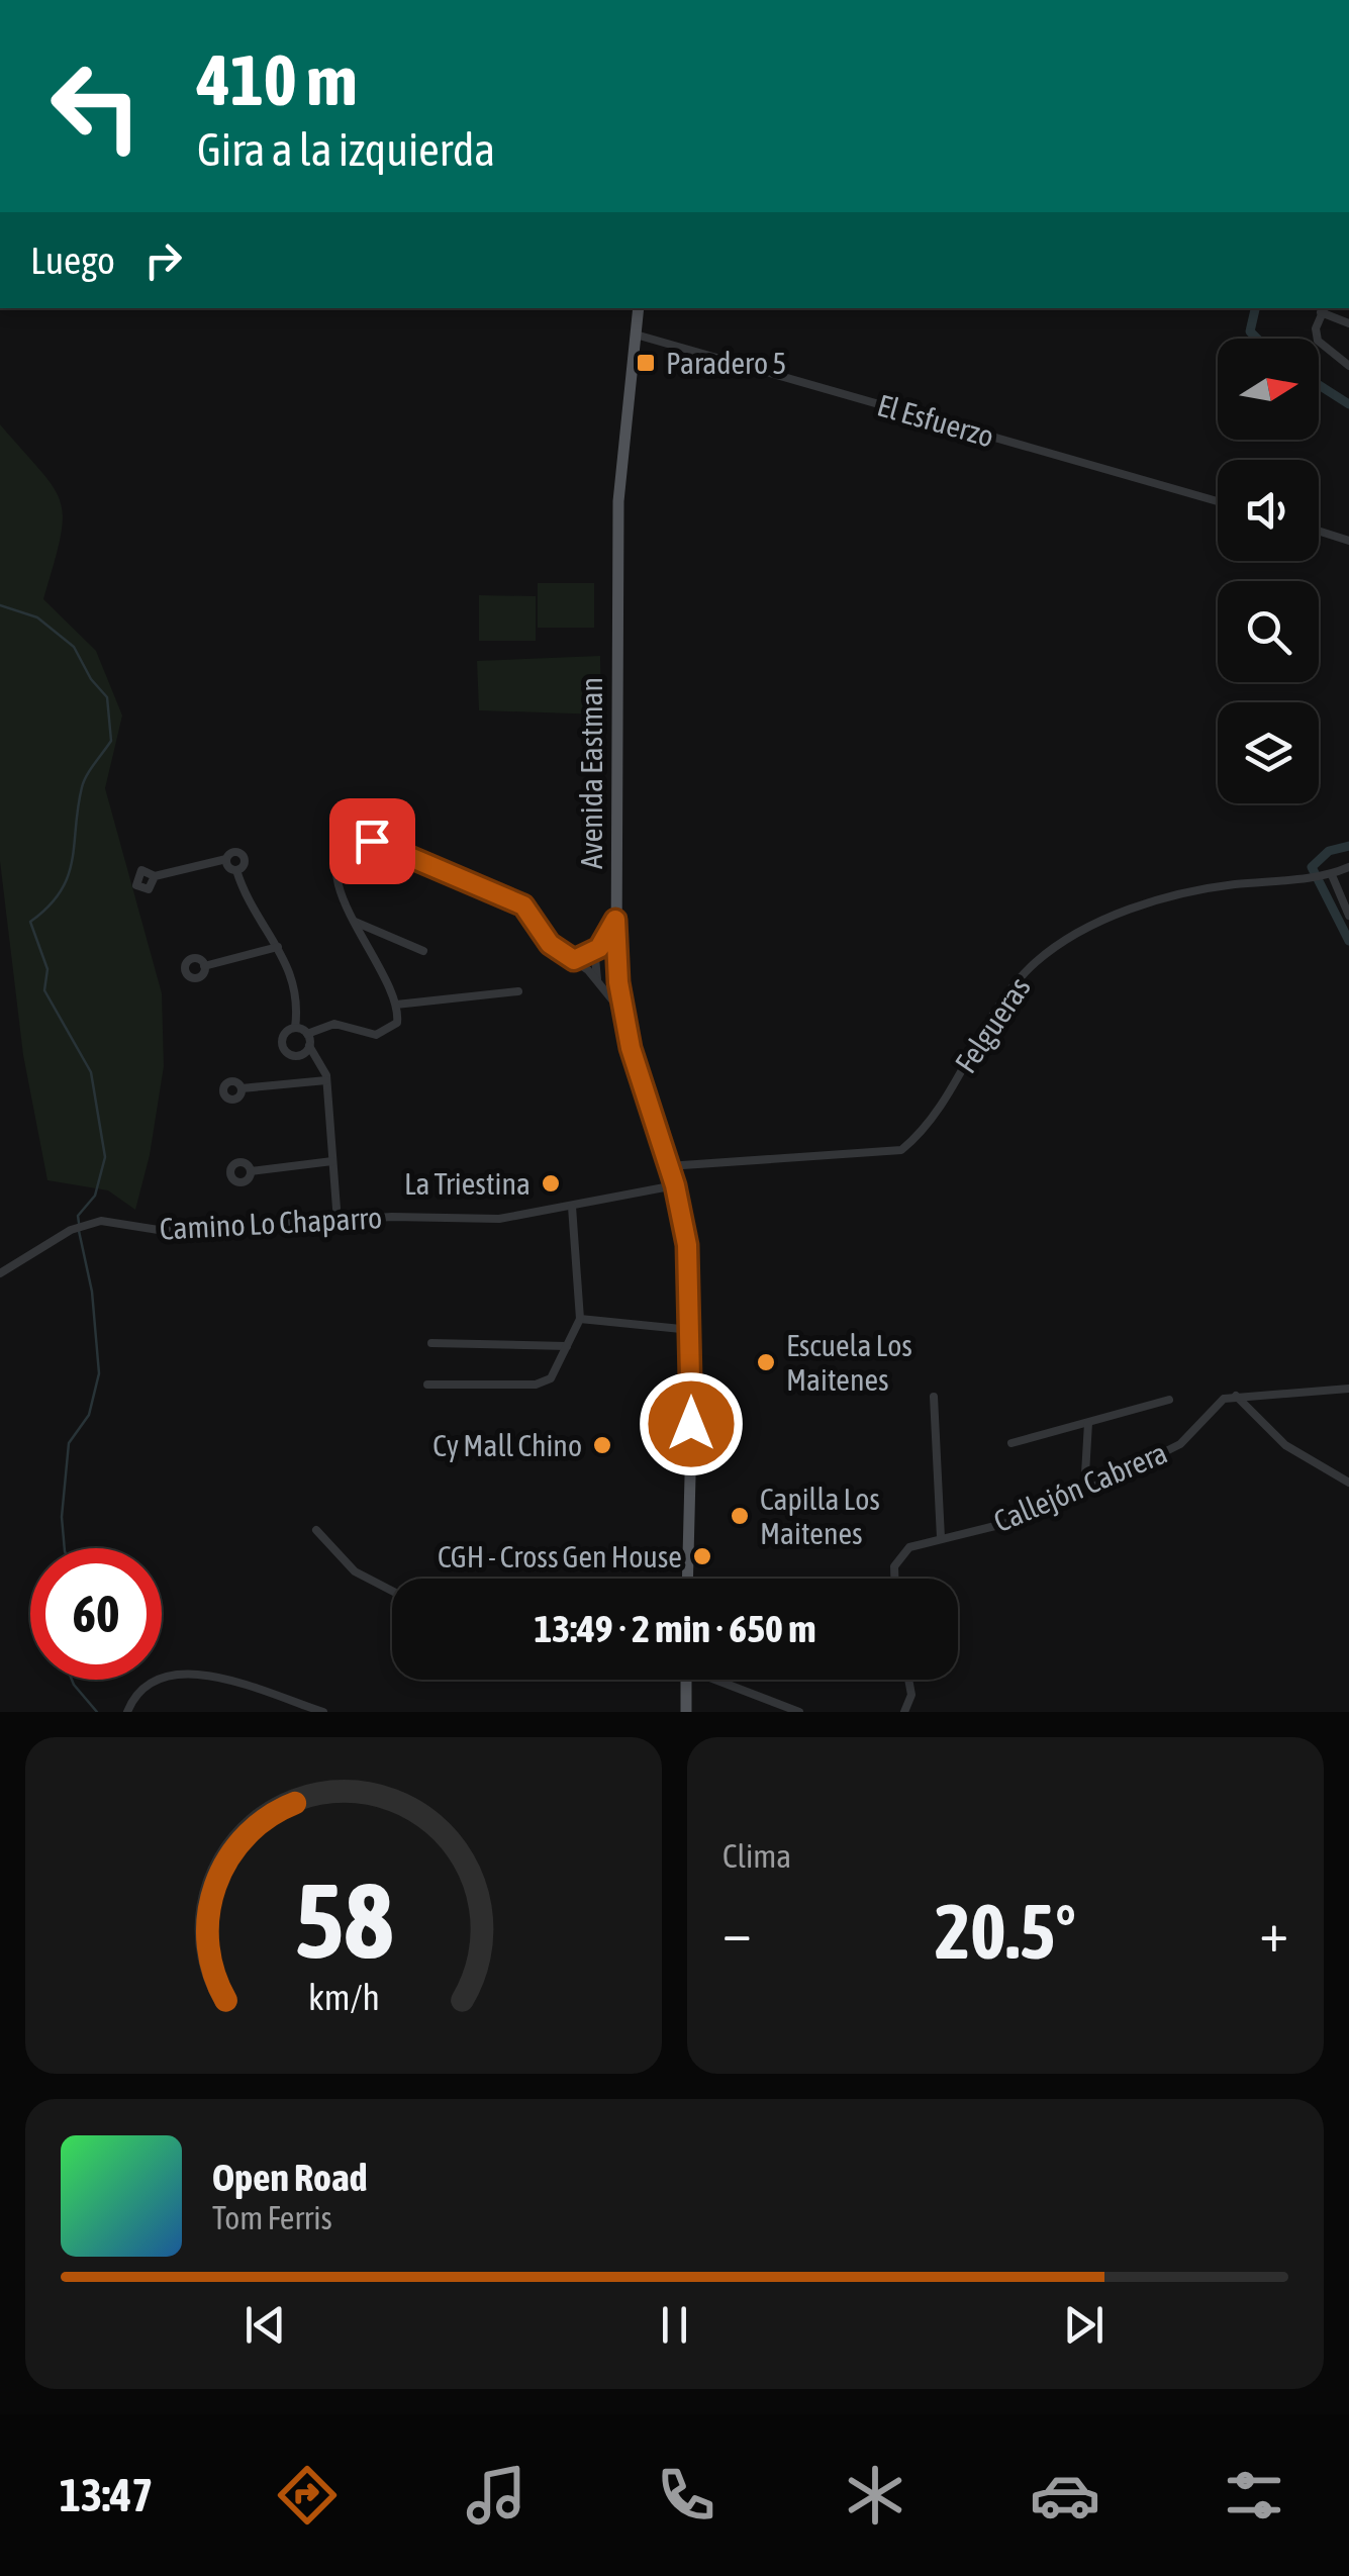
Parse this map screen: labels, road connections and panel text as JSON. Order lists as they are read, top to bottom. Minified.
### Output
{"streets":{"main road":["Avenida Eastman"],"street":["El Esfuerzo","Felgueras","Camino Lo Chaparro","Callejón Cabrera"]},"crossings":[["El Esfuerzo","Avenida Eastman"],["Avenida Eastman","Felgueras"],["Avenida Eastman","Camino Lo Chaparro"]],"places":{"transit":["Paradero 5"],"other":["La Triestina","Escuela Los Maitenes","Cy Mall Chino","Capilla Los Maitenes","CGH - Cross Gen House"]},"north":"right","page":{"turn":["410 m","Gira a la izquierda"],"then":"Luego","limit":"60","trip":"13:49 · 2 min · 650 m","tile":"Clima","heat":["−","20.5°","+"],"song":["Open Road","Tom Ferris"],"tabs":"13:47","gauge":["58","km/h"]}}
